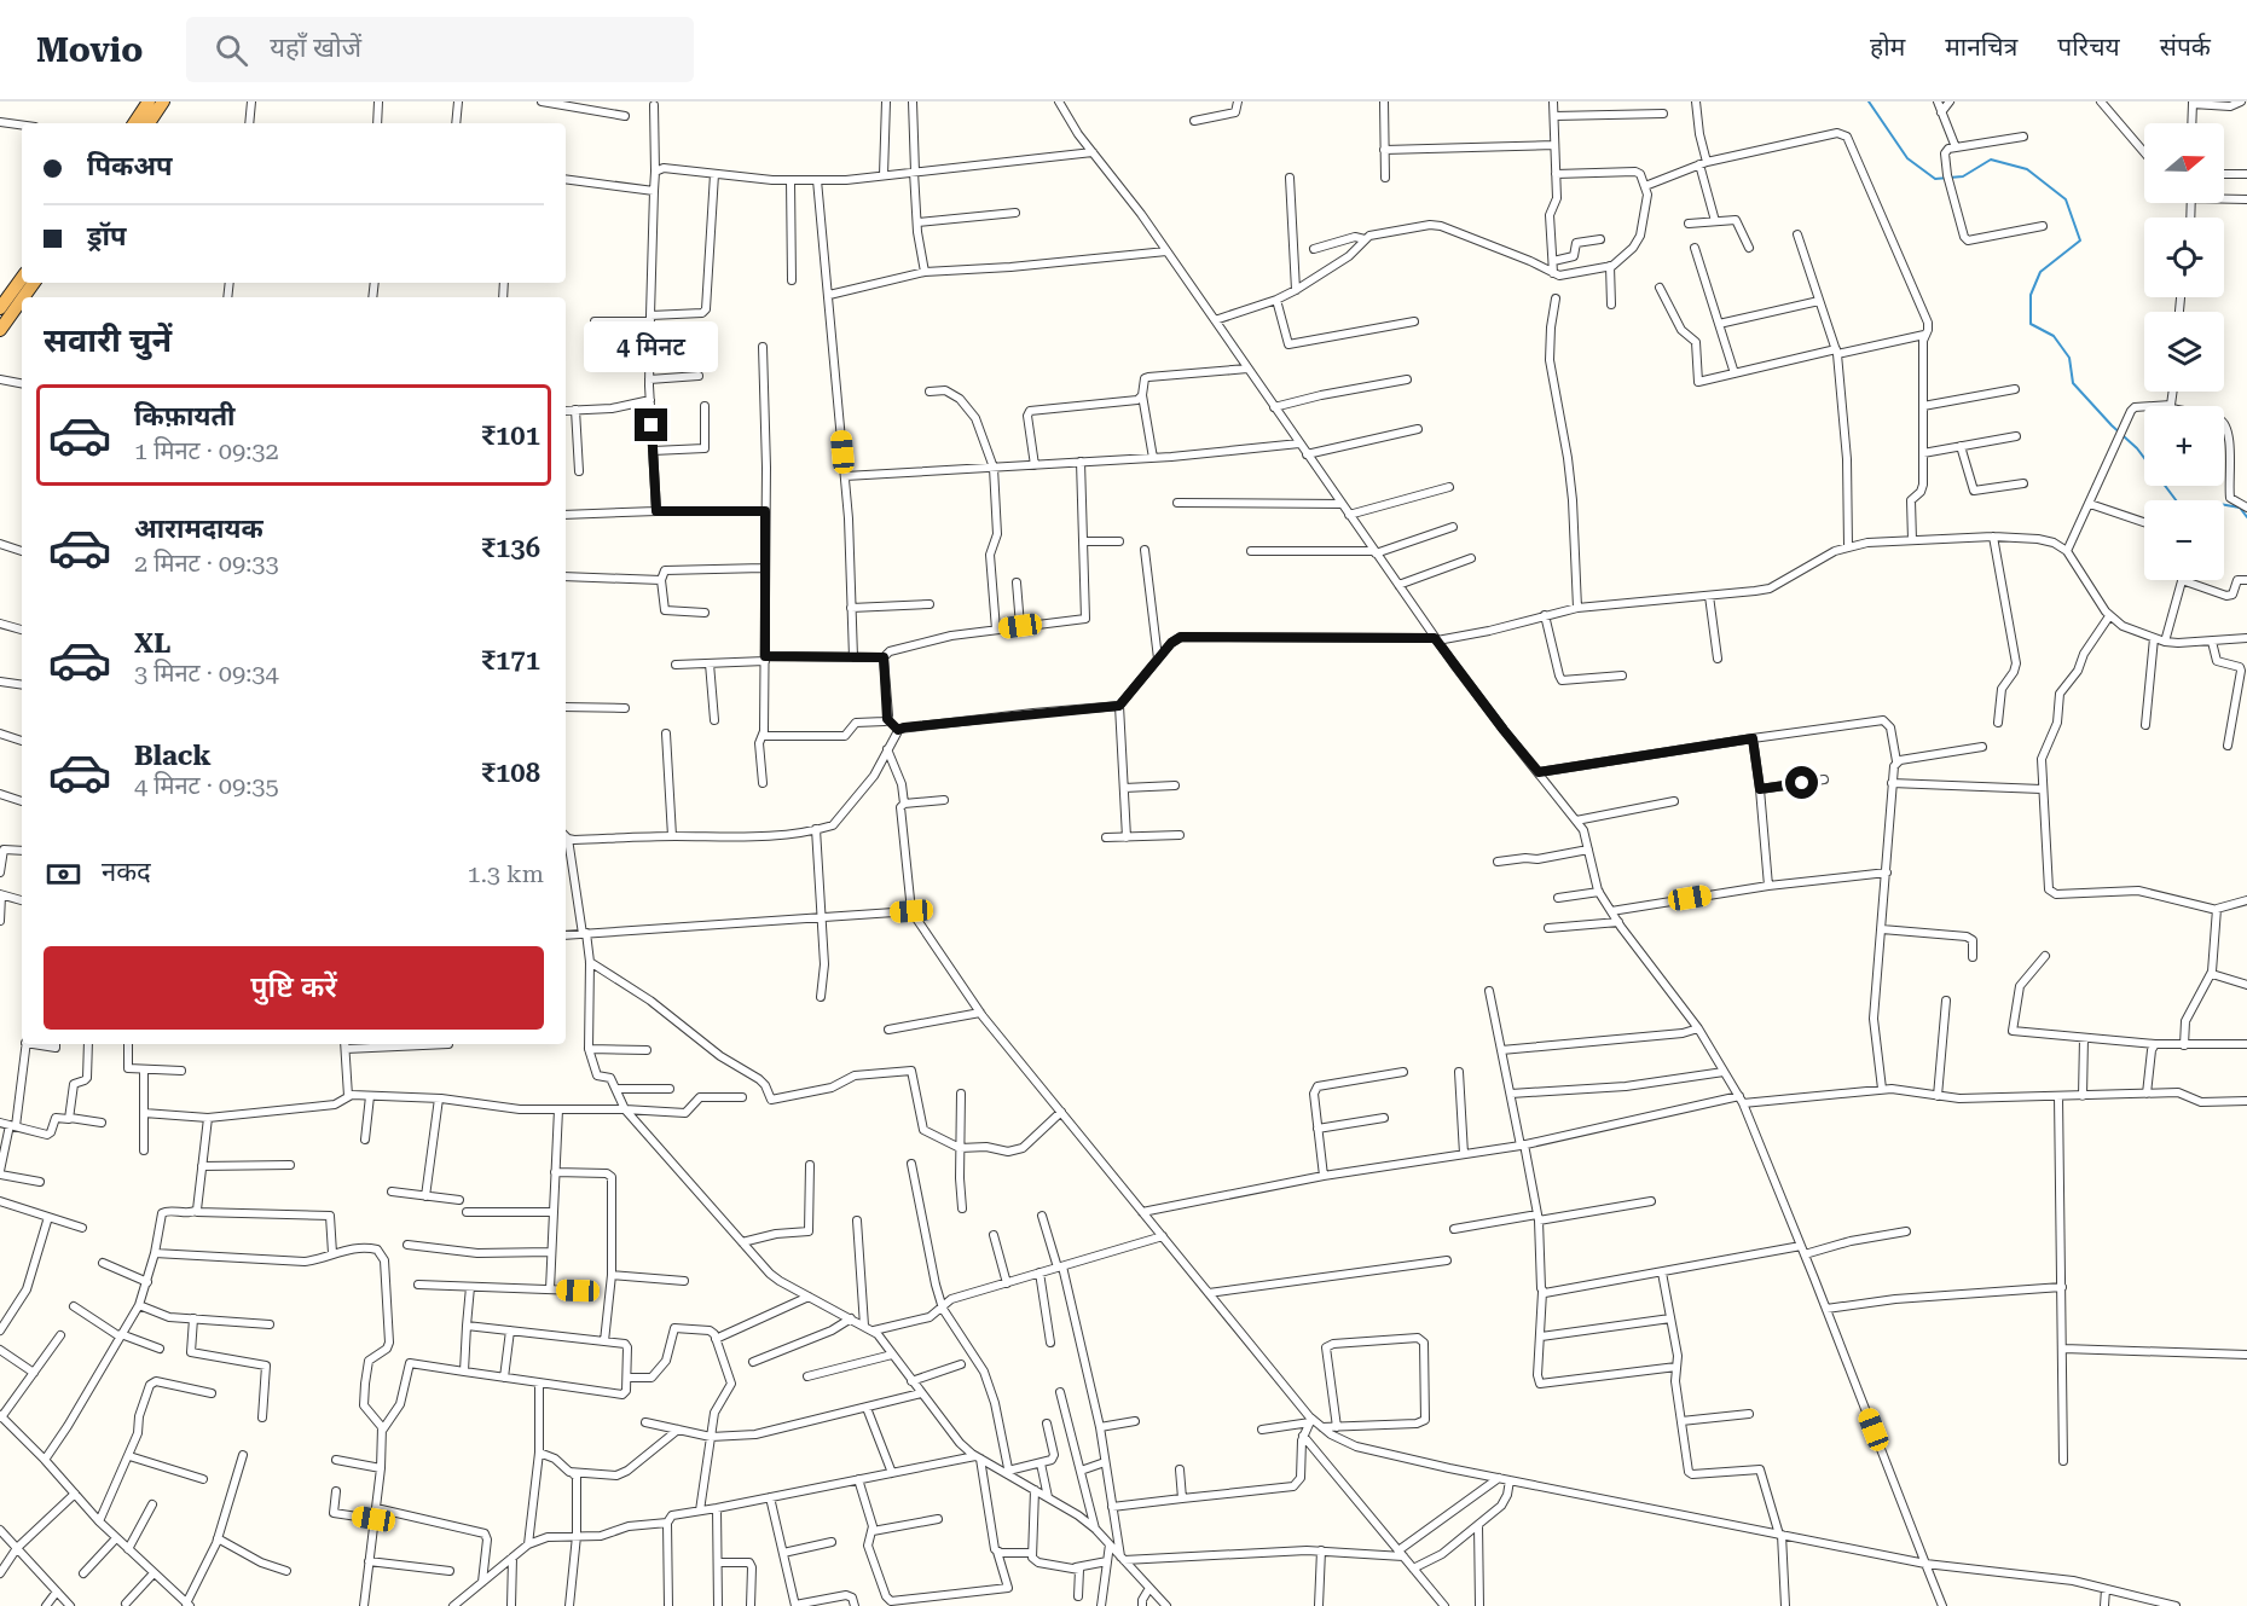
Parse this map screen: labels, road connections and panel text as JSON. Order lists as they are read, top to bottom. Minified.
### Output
{"north":"right","page":{"header":"Movio","search":"यहाँ खोजें","nav":["होम","मानचित्र","परिचय","संपर्क"],"map_buttons":["+","−"],"banner":["पिकअप","ड्रॉप"],"heading":"सवारी चुनें","bubble":"4 मिनट","list":[{"name":"किफ़ायती","note":"1 मिनट · 09:32","value":"₹101"},{"name":"आरामदायक","note":"2 मिनट · 09:33","value":"₹136"},{"name":"XL","note":"3 मिनट · 09:34","value":"₹171"},{"name":"Black","note":"4 मिनट · 09:35","value":"₹108"}],"pay":["नकद","1.3 km"],"buttons":"पुष्टि करें"}}
